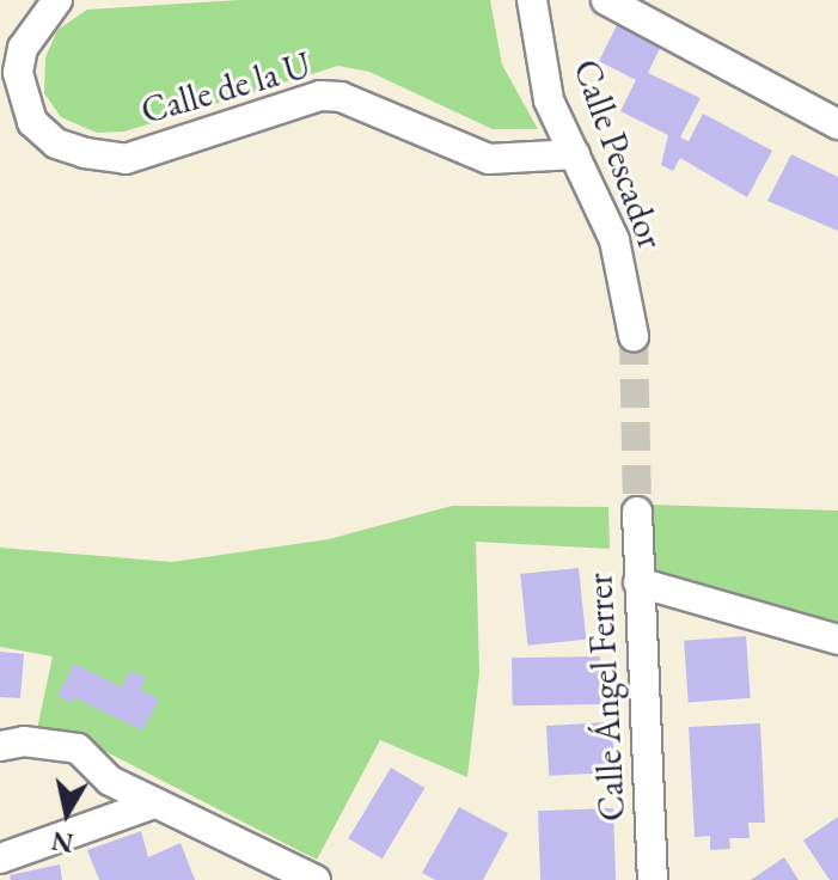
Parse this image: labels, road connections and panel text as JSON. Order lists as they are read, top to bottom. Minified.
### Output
{"streets":{"street":["Calle de la U","Calle Pescador","Calle Ángel Ferrer"]},"crossings":[["Calle de la U","Calle Pescador"]],"north":"bottom"}
